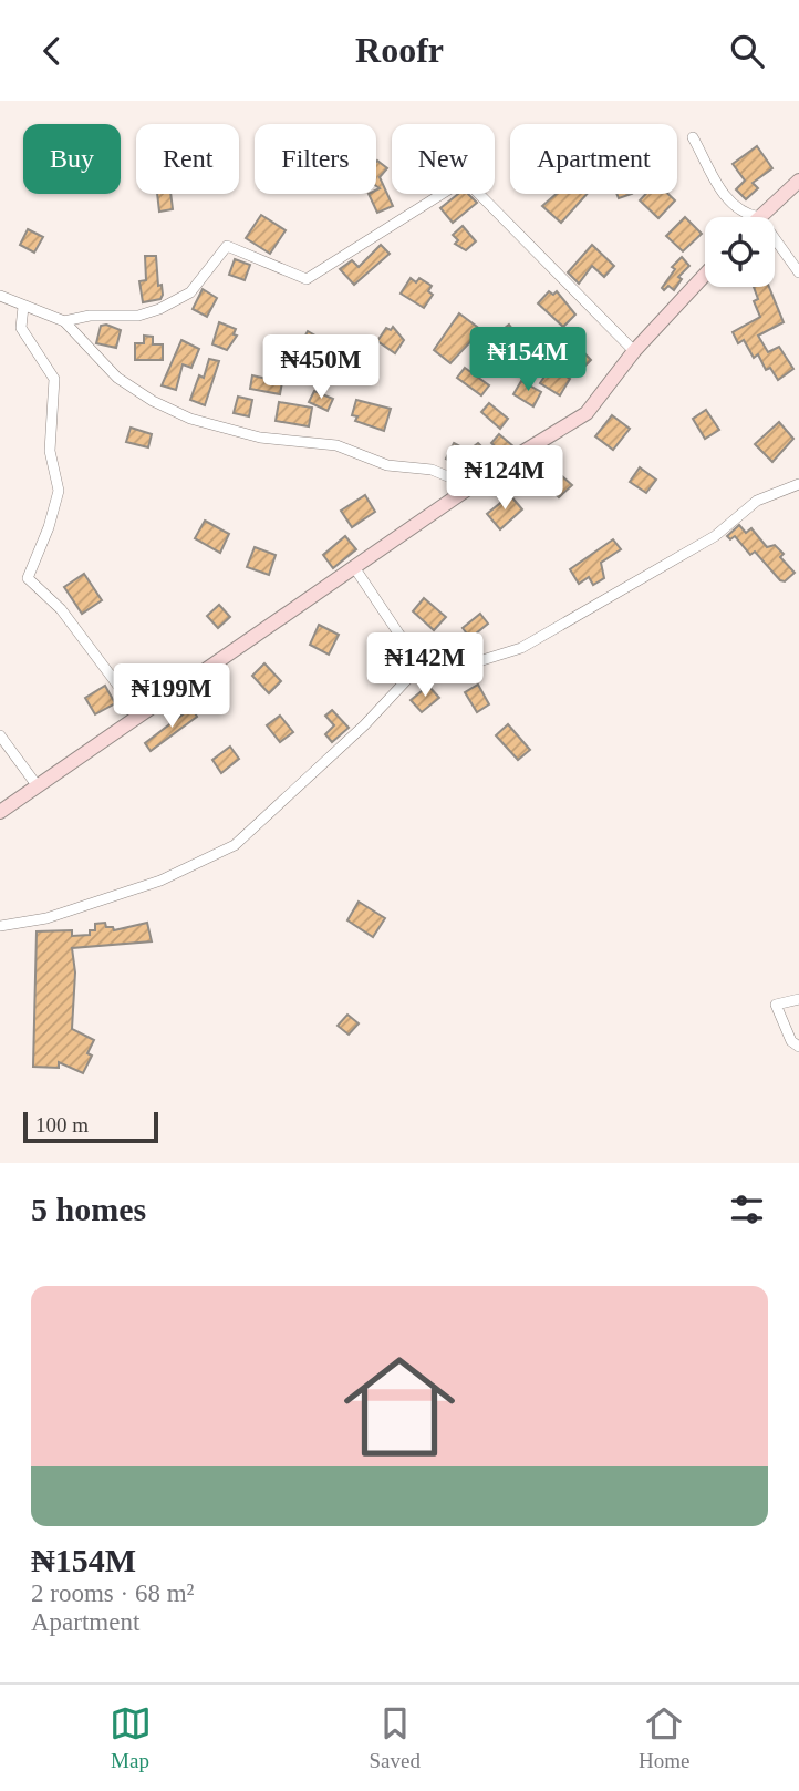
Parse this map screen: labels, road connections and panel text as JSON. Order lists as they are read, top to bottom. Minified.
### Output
{"scale_bar":"100 m","page":{"header":"Roofr","chip":["Buy","Rent","Filters","New","Apartment"],"price":["₦154M","₦450M","₦124M","₦142M","₦199M"],"scale":"100 m","heading":"5 homes","list":[{"name":"₦154M","note":"2 rooms · 68 m² · Apartment"}],"tabs":["Map","Saved","Home"]}}
